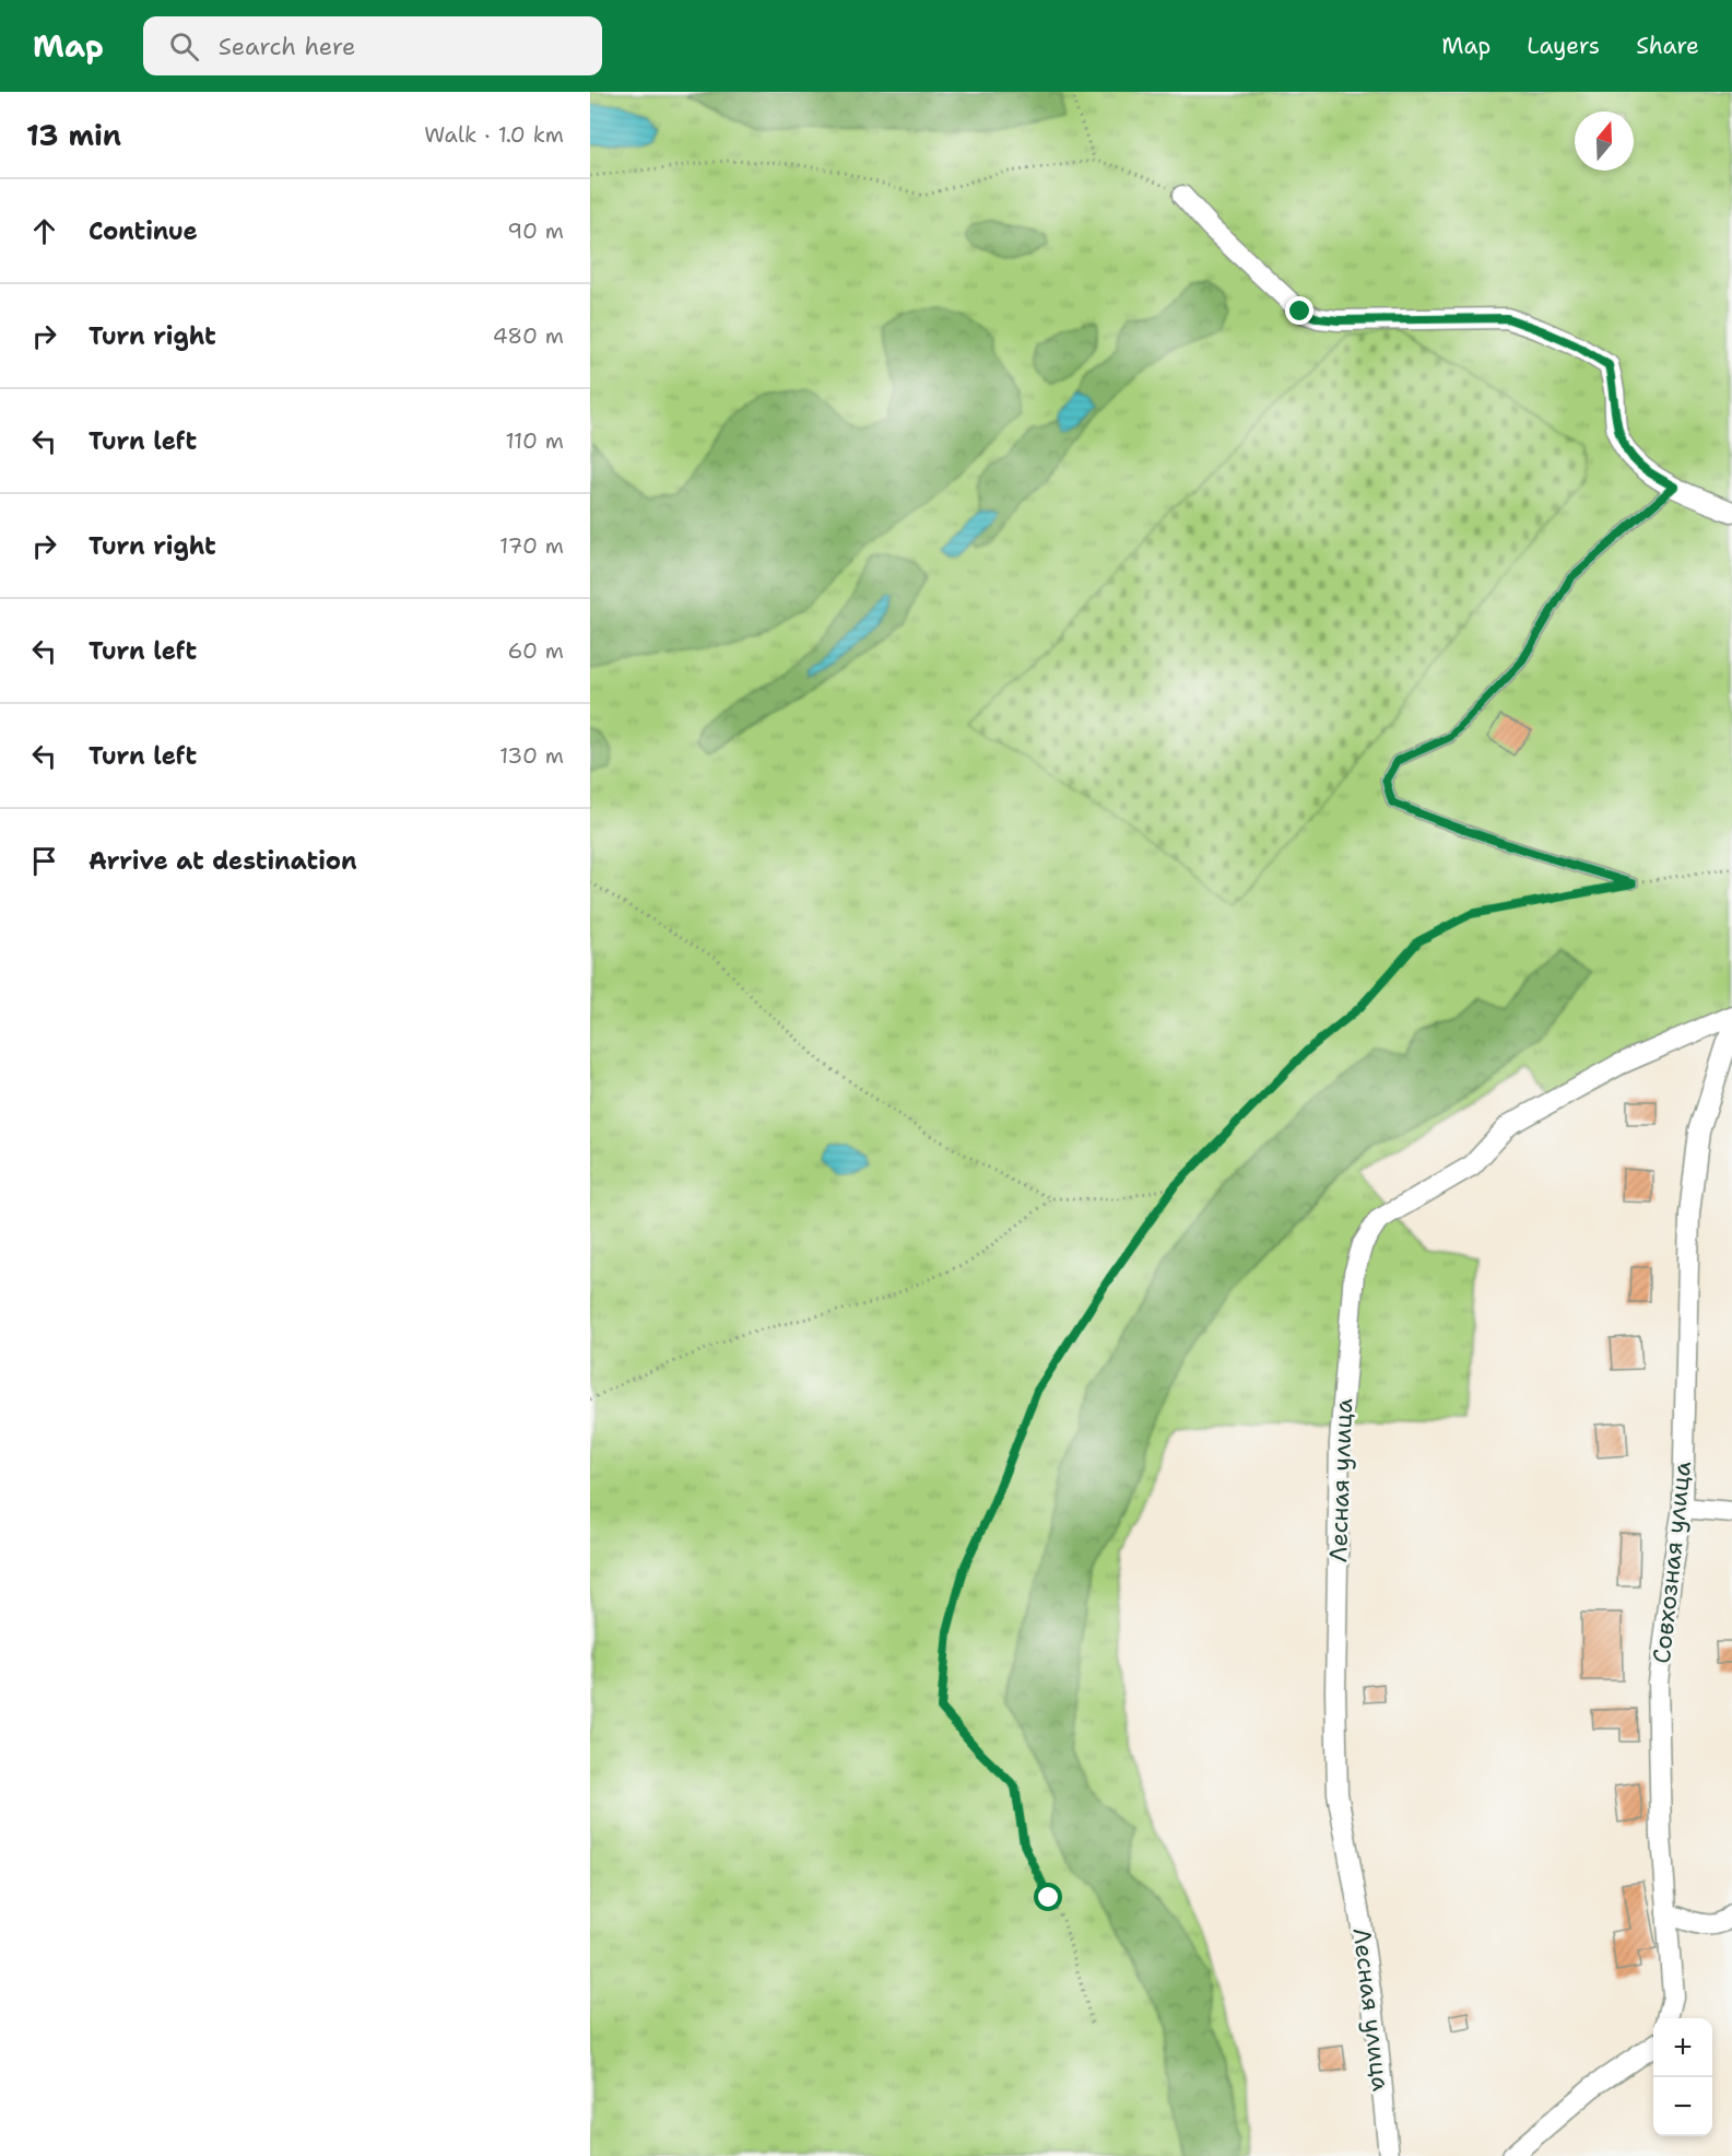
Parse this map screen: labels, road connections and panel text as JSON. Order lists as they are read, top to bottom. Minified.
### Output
{"streets":{"street":["Лесная улица","Совхозная улица"]},"north":"top","page":{"header":"Map","search":"Search here","nav":["Map","Layers","Share"],"heading":["13 min","Walk · 1.0 km"],"list":[["Continue","90 m"],["Turn right","480 m"],["Turn left","110 m"],["Turn right","170 m"],["Turn left","60 m"],["Turn left","130 m"],"Arrive at destination"],"map_buttons":["+","−"]}}
